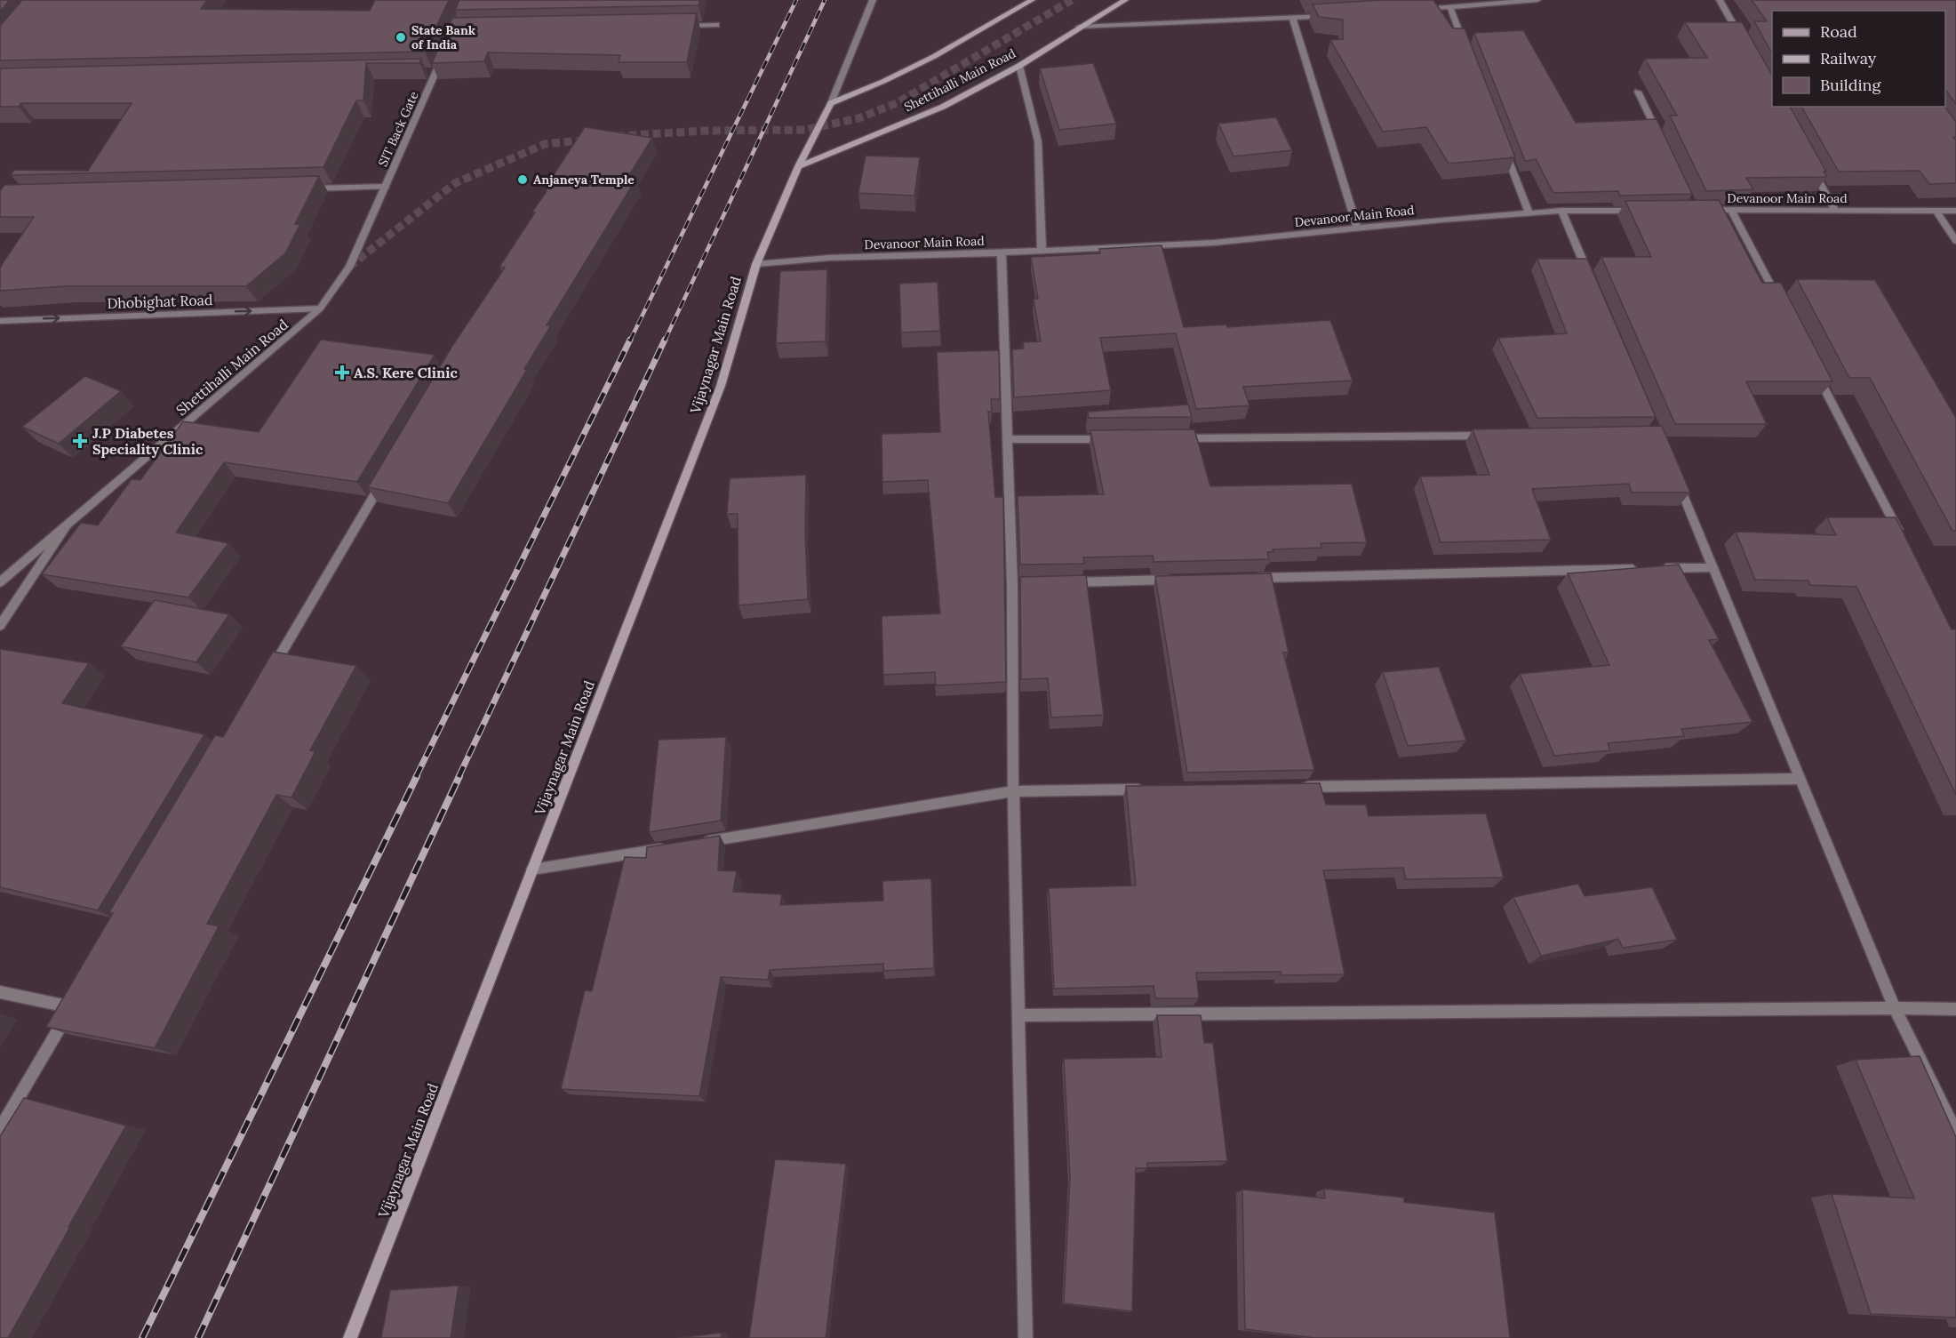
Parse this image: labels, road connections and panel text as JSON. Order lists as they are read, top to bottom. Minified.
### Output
{"streets":{"main road":["Shettihalli Main Road","Vijaynagar Main Road"],"street":["SIT Back Gate","Devanoor Main Road","Dhobighat Road"]},"crossings":[["Shettihalli Main Road","SIT Back Gate"],["Shettihalli Main Road","Dhobighat Road"],["Shettihalli Main Road","Vijaynagar Main Road"],["Devanoor Main Road","Vijaynagar Main Road"]],"one_way":["Dhobighat Road"],"places":{"other":["State Bank of India","Anjaneya Temple"],"health":["A.S. Kere Clinic","J.P Diabetes Speciality Clinic"]},"legend":["Road","Railway","Building"]}
